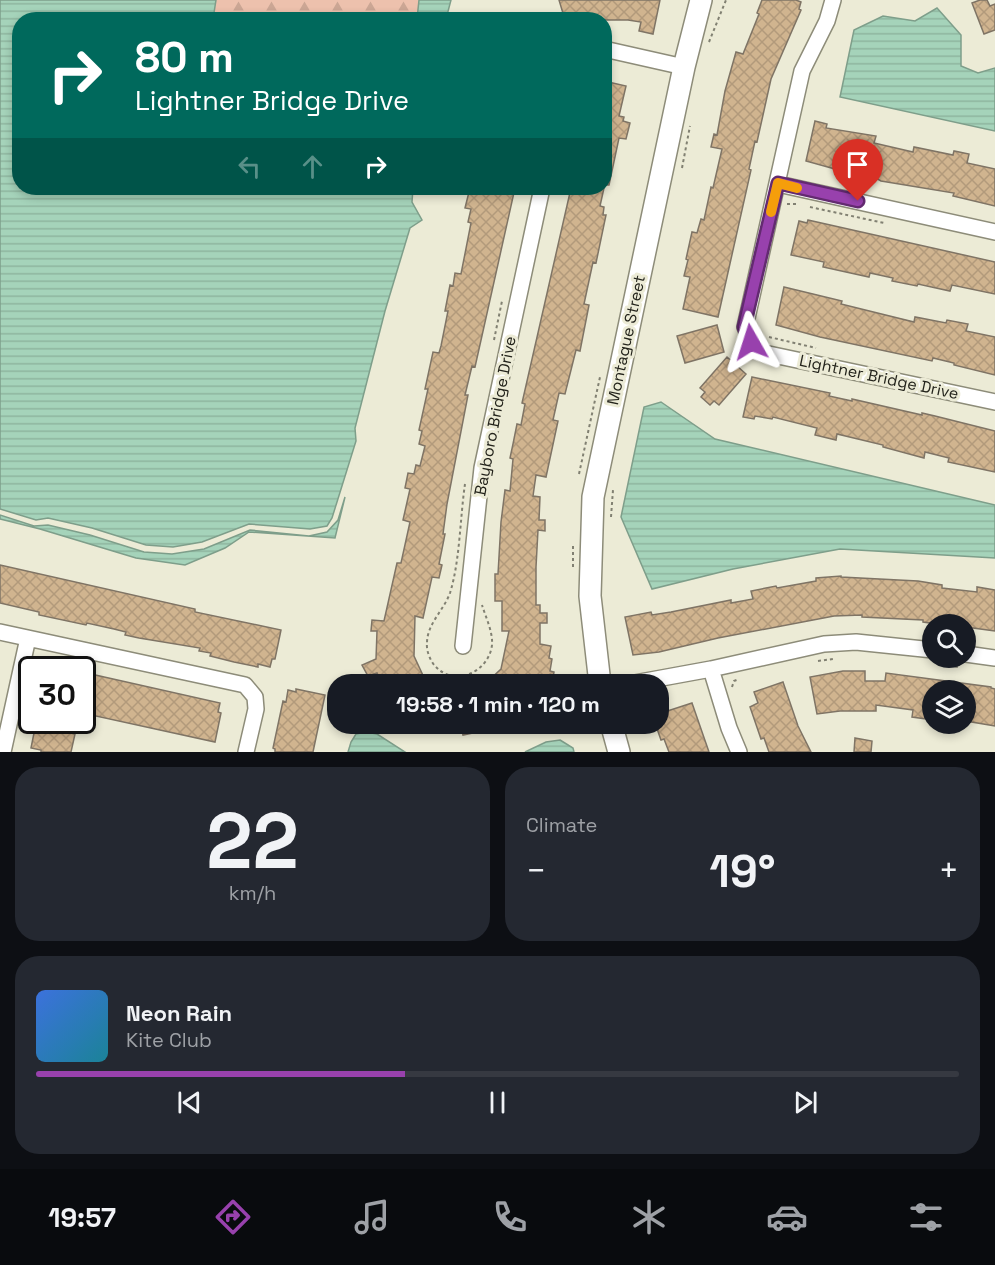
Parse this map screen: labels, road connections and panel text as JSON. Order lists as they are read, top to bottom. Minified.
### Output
{"streets":{"street":["Montague Street","Lightner Bridge Drive","Bayboro Bridge Drive"]},"page":{"turn":["80 m","Lightner Bridge Drive"],"limit":"30","trip":"19:58 · 1 min · 120 m","tile":[["22","km/h"],"Climate"],"heat":["−","19°","+"],"song":["Neon Rain","Kite Club"],"tabs":"19:57"}}
